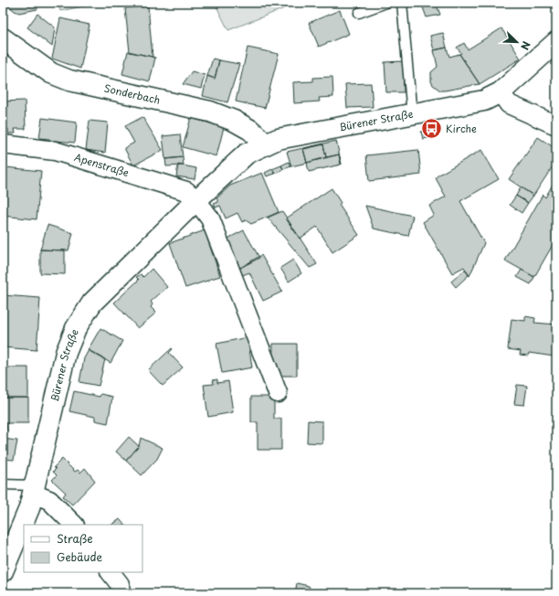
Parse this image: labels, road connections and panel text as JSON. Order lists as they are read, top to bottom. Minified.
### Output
{"streets":{"street":["Sonderbach","Bürener Straße","Apenstraße"]},"crossings":[["Sonderbach","Bürener Straße"],["Bürener Straße","Apenstraße"]],"places":{"bus stop":["Kirche"]},"legend":["Straße","Gebäude"],"north":"bottom right"}
